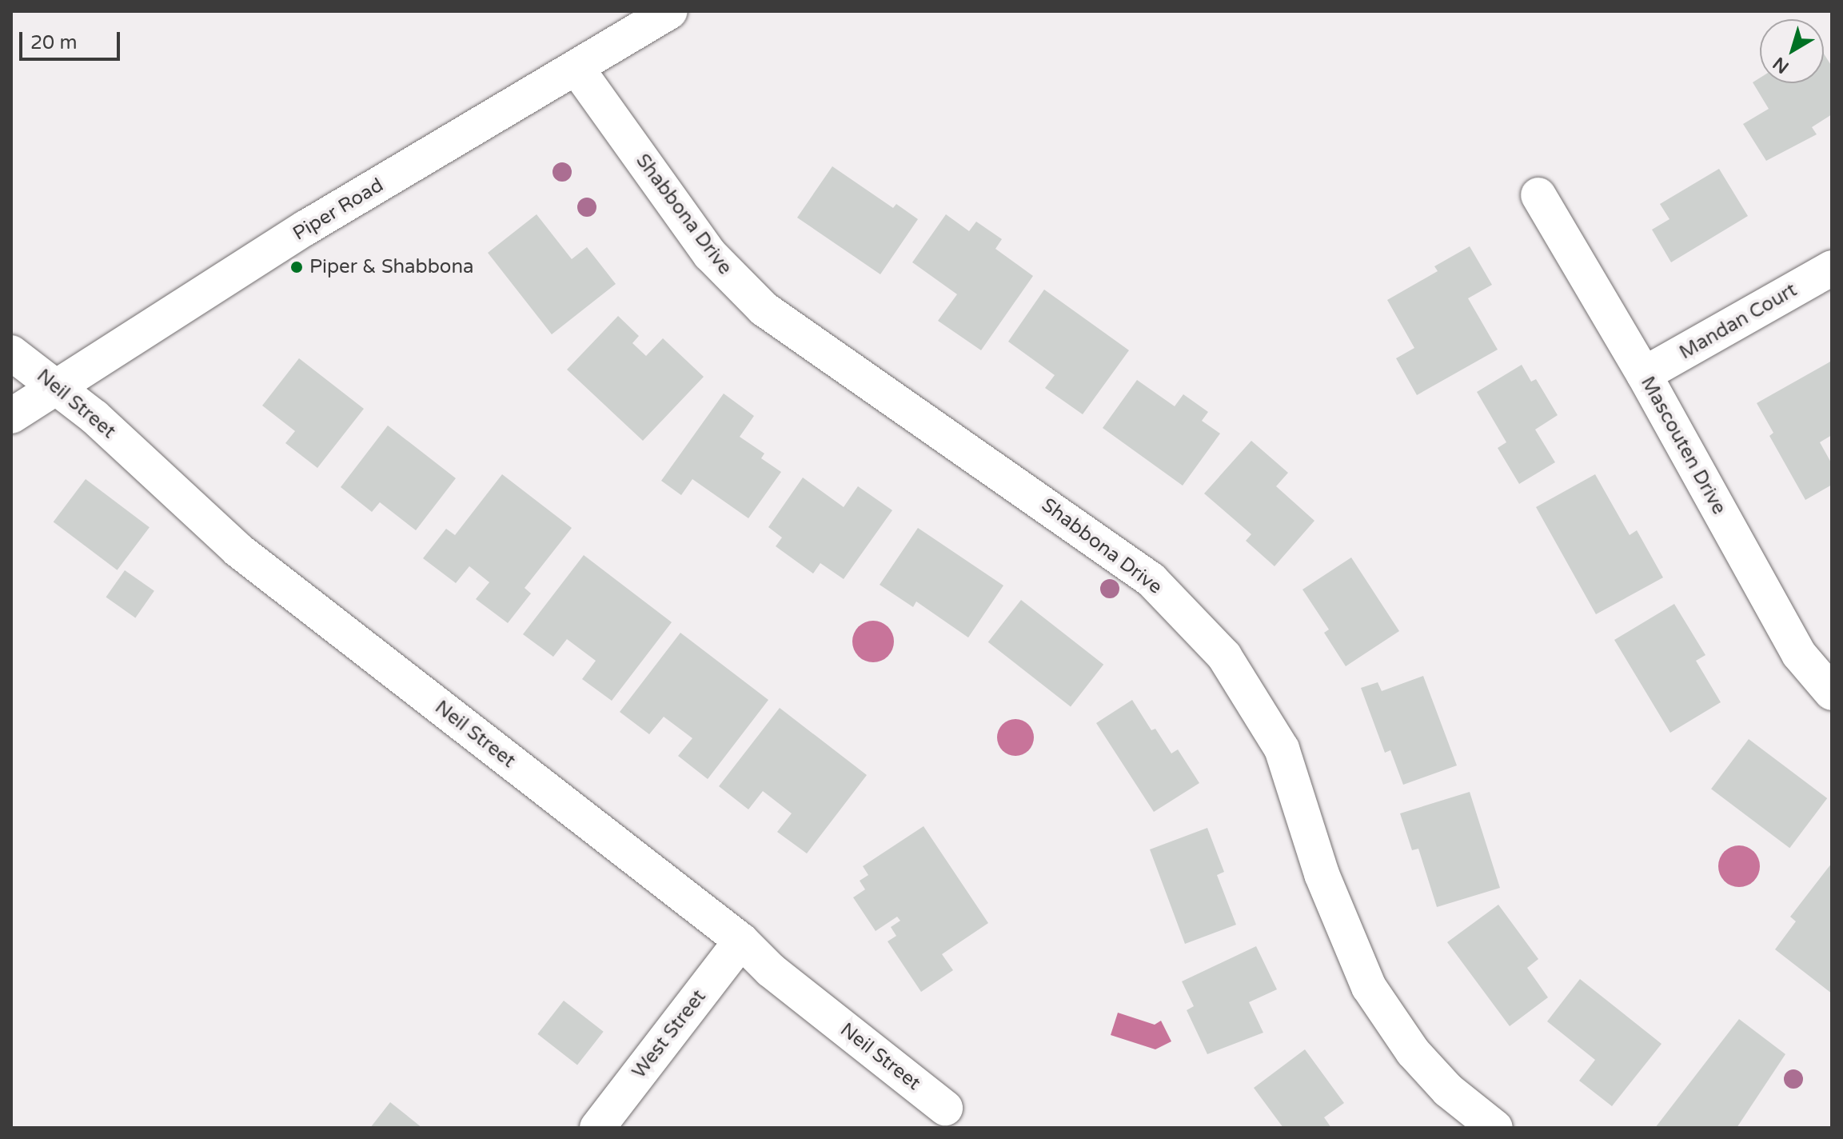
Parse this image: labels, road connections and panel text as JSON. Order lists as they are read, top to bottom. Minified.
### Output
{"streets":{"street":["Piper Road","Shabbona Drive","Mandan Court","Neil Street","Mascouten Drive","West Street"]},"crossings":[["Piper Road","Shabbona Drive"],["Piper Road","Neil Street"],["Mandan Court","Mascouten Drive"],["Neil Street","West Street"]],"places":["Piper & Shabbona"],"scale_bar":"20 m","north":"bottom left"}
